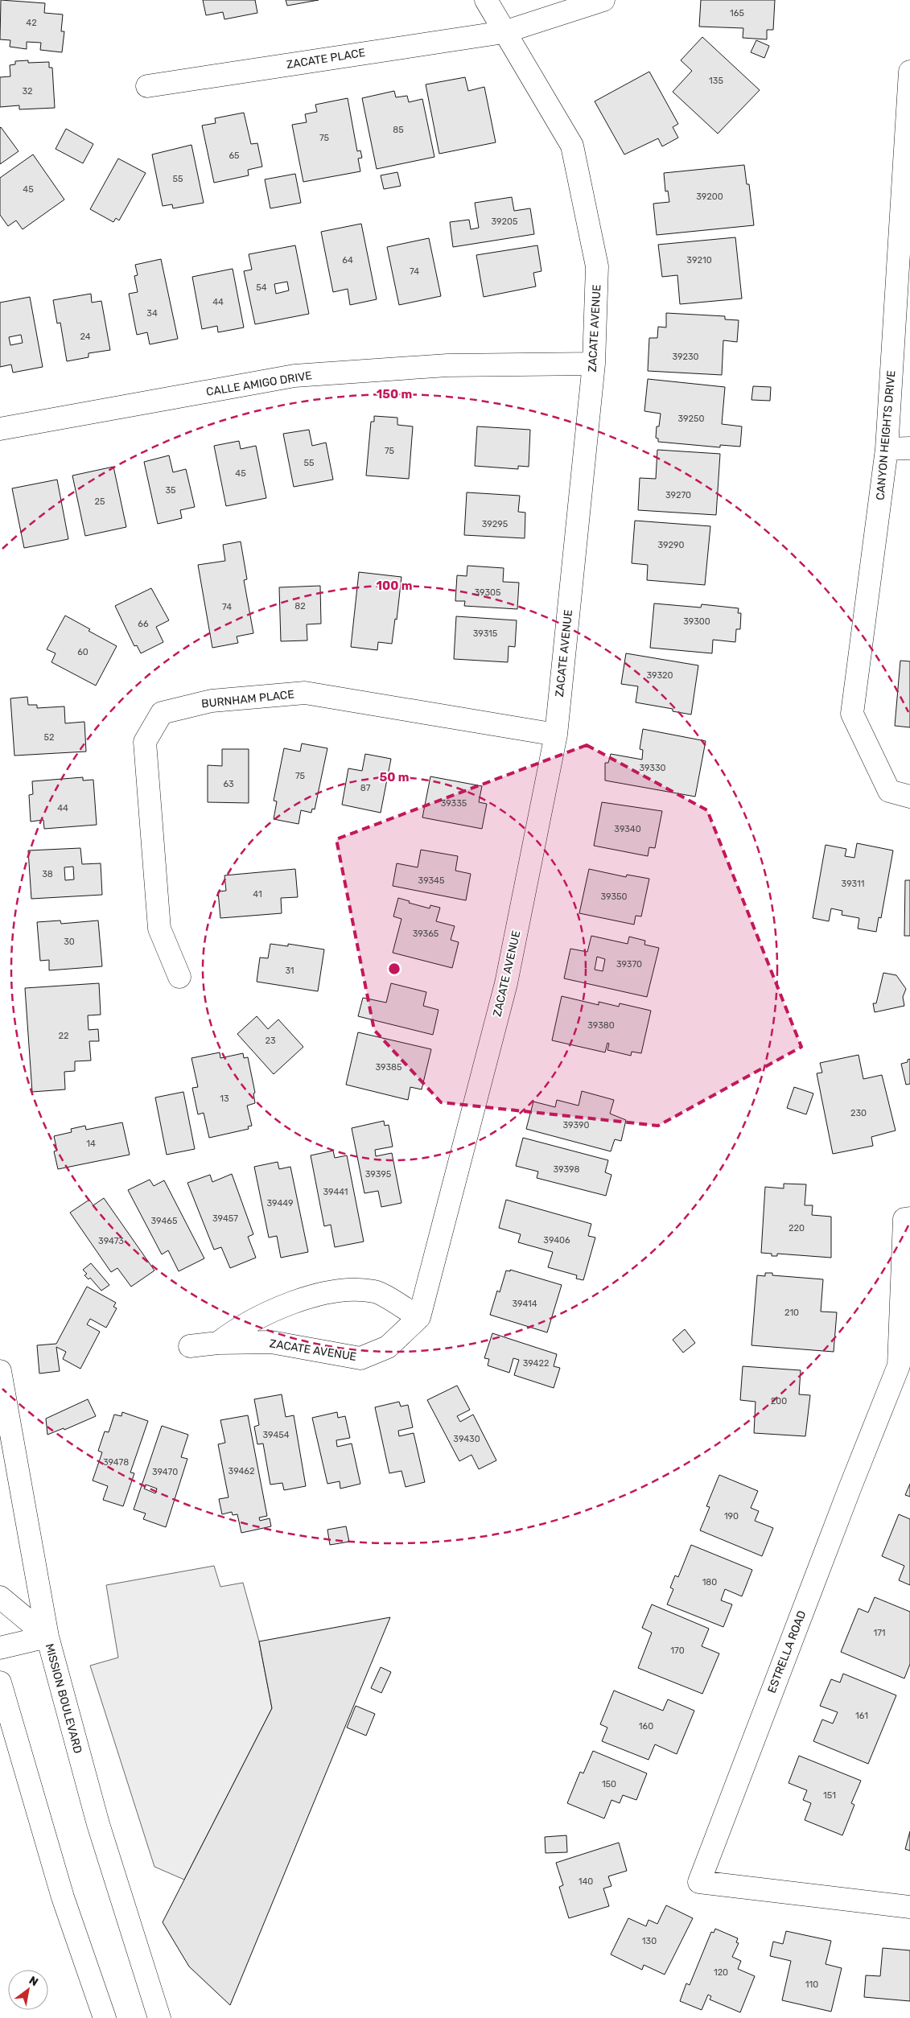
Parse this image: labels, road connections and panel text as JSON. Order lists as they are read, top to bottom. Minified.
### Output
{"streets":{"street":["ZACATE PLACE","ZACATE AVENUE","CALLE AMIGO DRIVE","CANYON HEIGHTS DRIVE","BURNHAM PLACE","ESTRELLA ROAD","MISSION BOULEVARD"]},"crossings":[["ZACATE PLACE","ZACATE AVENUE"],["ZACATE AVENUE","CALLE AMIGO DRIVE"],["ZACATE AVENUE","BURNHAM PLACE"]],"house_numbers":["165","42","135","32","85","75","65","55","45","39200","39205","64","39210","74","54","44","34","24","39230","39250","75","55","45","35","39270","25","39295","39290","39305","82","74","39300","66","39315","60","39320","52","39330","75","63","87","39335","44","39340","38","39345","39311","41","39350","39365","30","39370","31","39380","22","23","39385","13","230","39390","14","39398","39395","39441","39449","39457","39465","220","39406","39473","39414","210","39422","200","39454","39430","39478","39462","39470","190","180","171","170","161","160","150","151","140","130","120","110"],"north":"top right","rings":["150 m","100 m","50 m"]}
